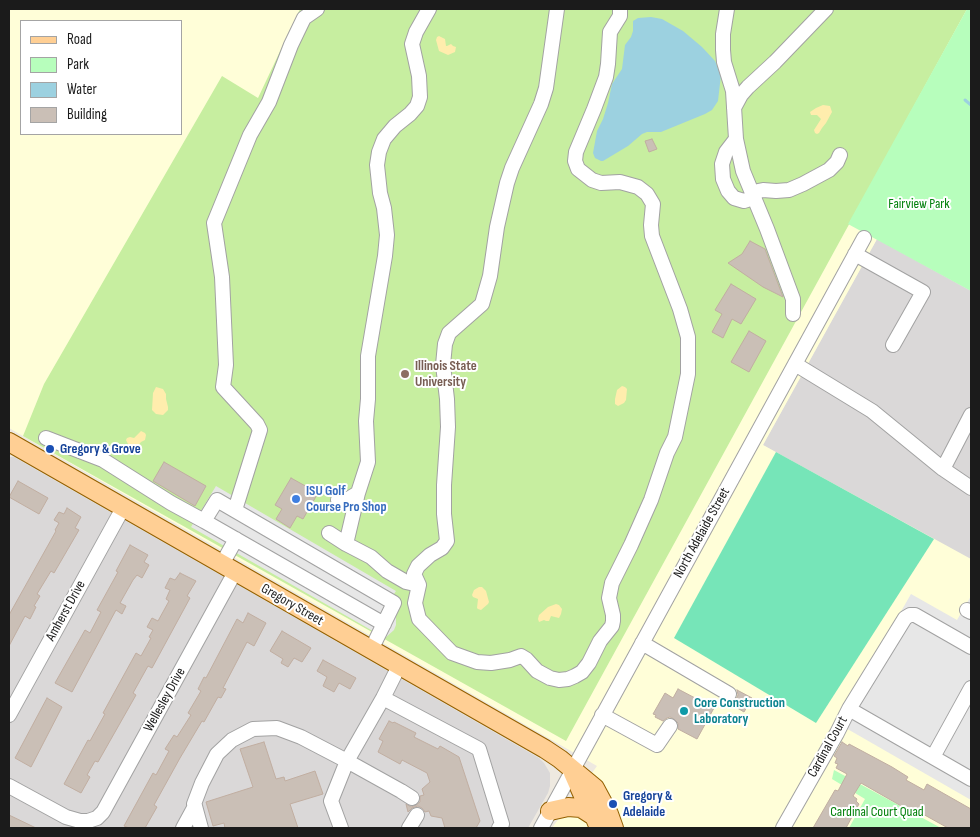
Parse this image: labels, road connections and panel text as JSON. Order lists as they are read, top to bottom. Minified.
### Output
{"streets":{"main road":["Gregory Street"],"street":["North Adelaide Street","Amherst Drive","Wellesley Drive","Cardinal Court"]},"crossings":[["North Adelaide Street","Gregory Street"],["Gregory Street","Amherst Drive"],["Gregory Street","Wellesley Drive"]],"parks":["Fairview Park","Cardinal Court Quad"],"places":["Illinois State University","Gregory & Grove","ISU Golf Course Pro Shop","Core Construction Laboratory","Gregory & Adelaide"],"legend":["Road","Park","Water","Building"]}
